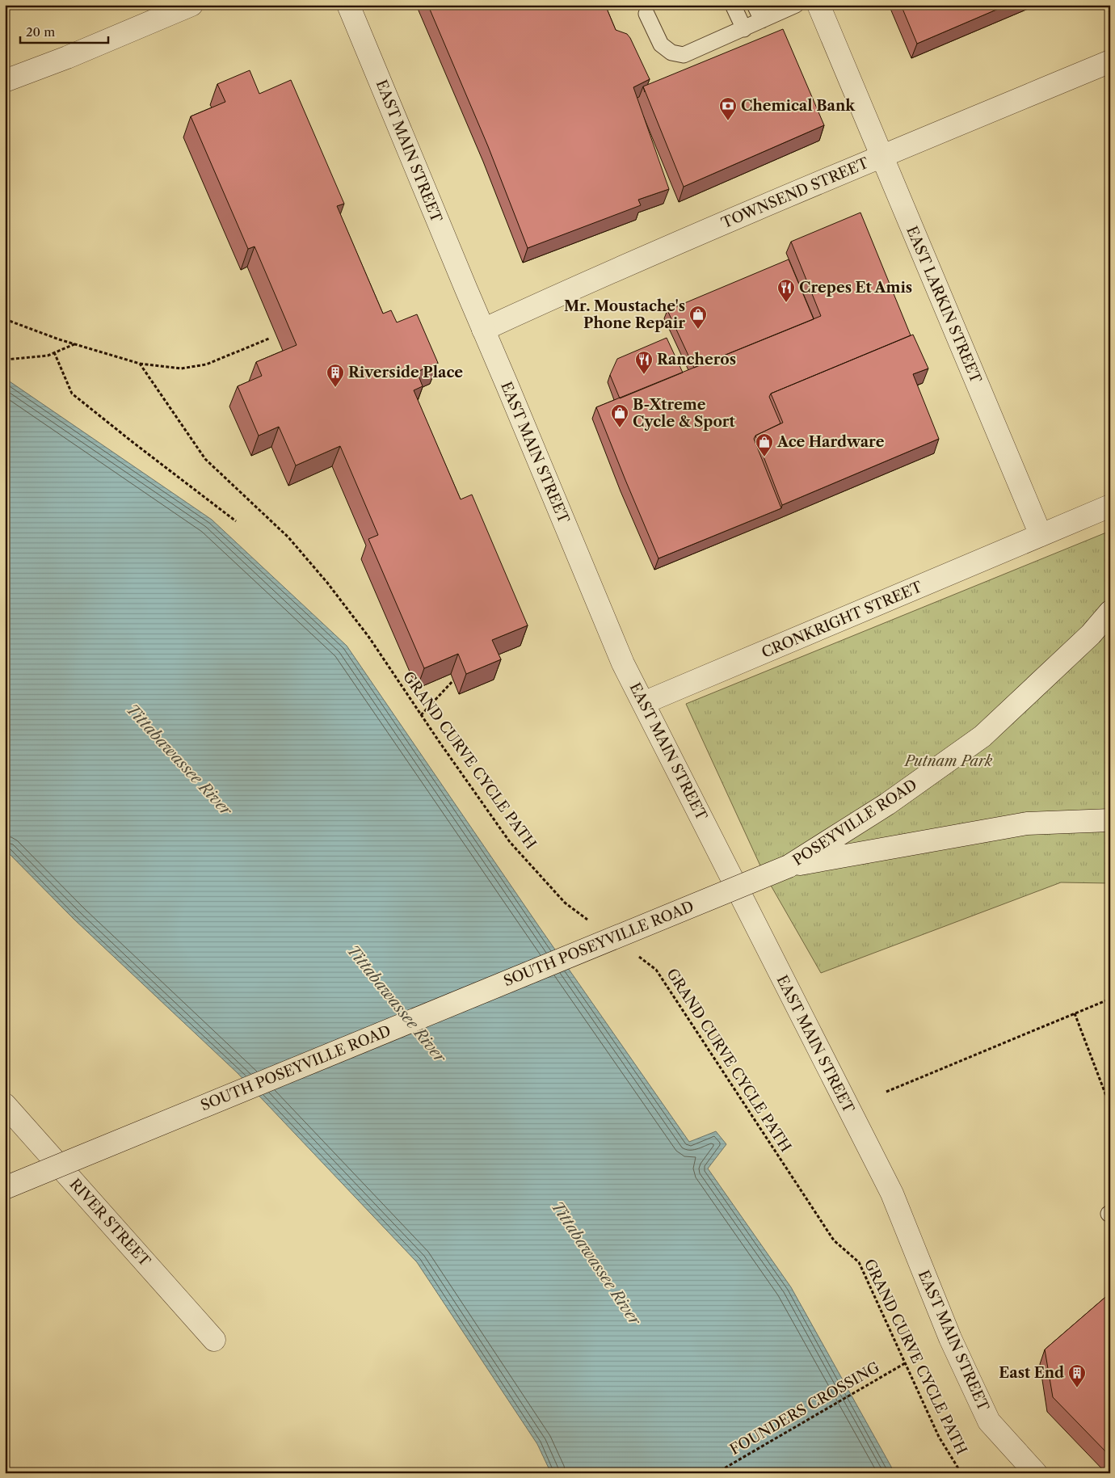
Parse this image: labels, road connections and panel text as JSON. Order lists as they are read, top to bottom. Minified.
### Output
{"streets":{"street":["EAST MAIN STREET","TOWNSEND STREET","EAST LARKIN STREET","CRONKRIGHT STREET","POSEYVILLE ROAD","SOUTH POSEYVILLE ROAD","RIVER STREET"],"path":["GRAND CURVE CYCLE PATH","FOUNDERS CROSSING"]},"crossings":[["EAST MAIN STREET","TOWNSEND STREET"],["EAST MAIN STREET","CRONKRIGHT STREET"],["TOWNSEND STREET","EAST LARKIN STREET"],["EAST LARKIN STREET","CRONKRIGHT STREET"],["GRAND CURVE CYCLE PATH","FOUNDERS CROSSING"],["POSEYVILLE ROAD","SOUTH POSEYVILLE ROAD"]],"water":["Tittabawassee River"],"parks":["Putnam Park"],"places":{"bank":["Chemical Bank"],"restaurant":["Crepes Et Amis","Rancheros"],"shop":["Mr. Moustache's Phone Repair","B-Xtreme Cycle & Sport","Ace Hardware"],"building":["Riverside Place","East End"]},"scale_bar":"20 m"}
